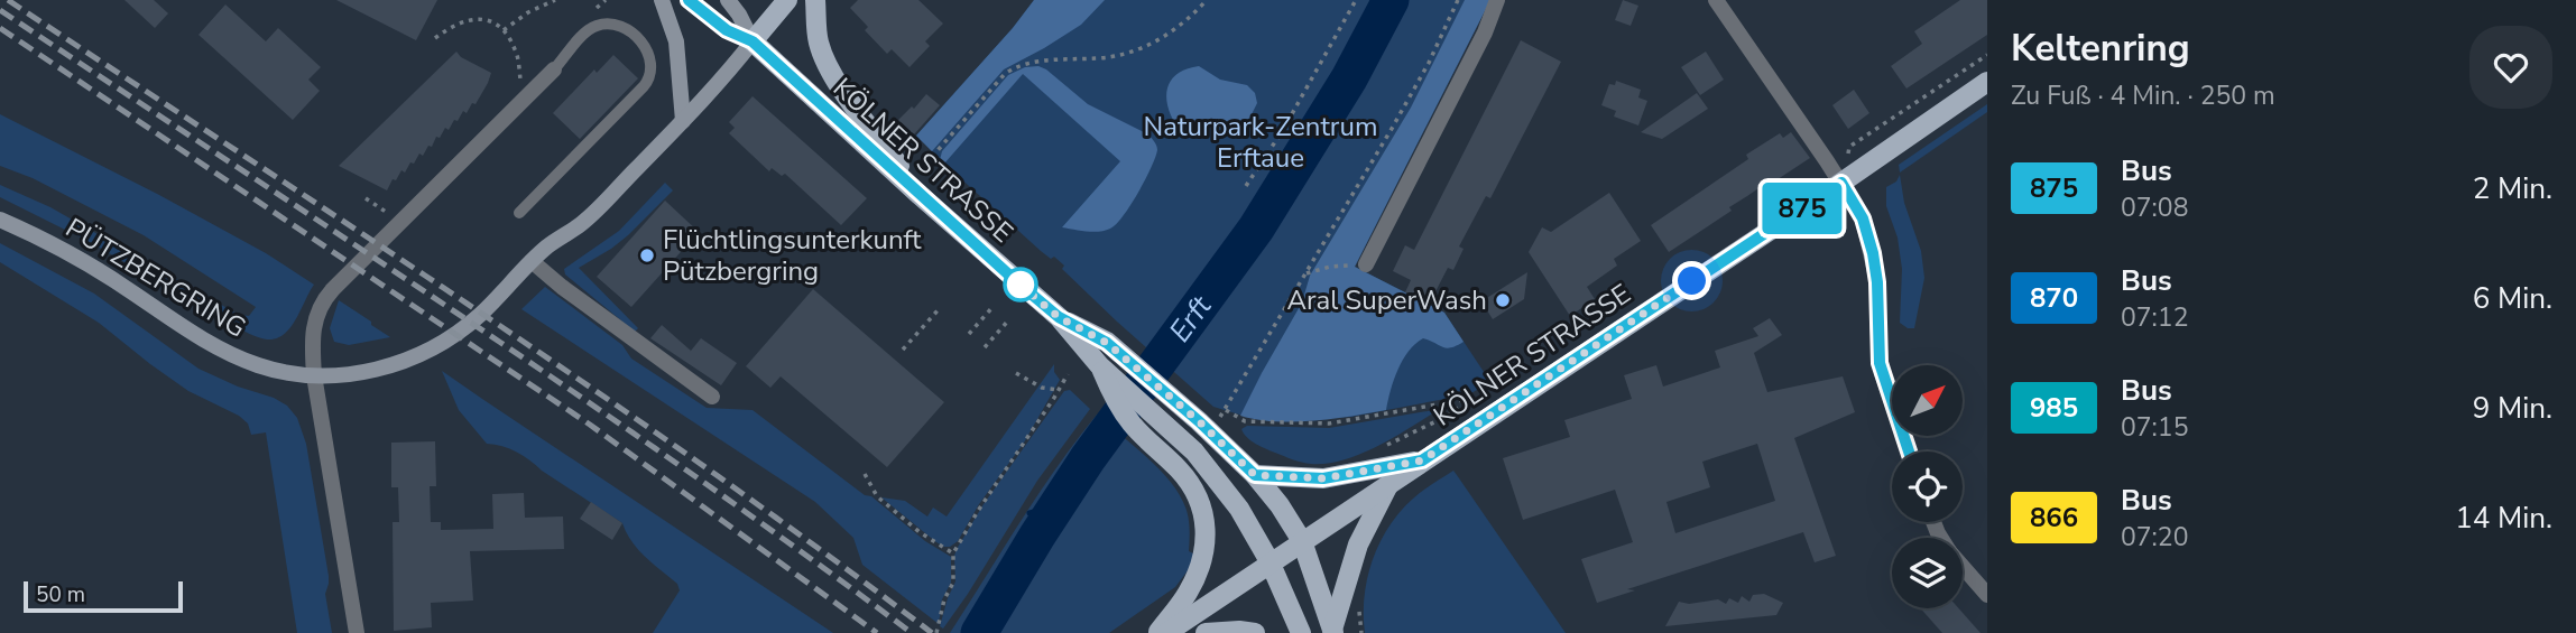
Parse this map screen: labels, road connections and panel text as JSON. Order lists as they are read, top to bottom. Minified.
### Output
{"streets":{"main road":["KÖLNER STRASSE","PÜTZBERGRING"]},"crossings":[["KÖLNER STRASSE","PÜTZBERGRING"]],"water":["Erft"],"parks":["Naturpark-Zentrum Erftaue"],"places":["Flüchtlingsunterkunft Pützbergring","Aral SuperWash"],"lines":["bus line 875"],"scale_bar":"50 m","north":"top right","page":{"on_map":"875","heading":["Keltenring","Zu Fuß · 4 Min. · 250 m"],"list":[{"mark":"875","name":"Bus","note":"07:08","value":"2 Min."},{"mark":"870","name":"Bus","note":"07:12","value":"6 Min."},{"mark":"985","name":"Bus","note":"07:15","value":"9 Min."},{"mark":"866","name":"Bus","note":"07:20","value":"14 Min."}],"scale":"50 m"}}
